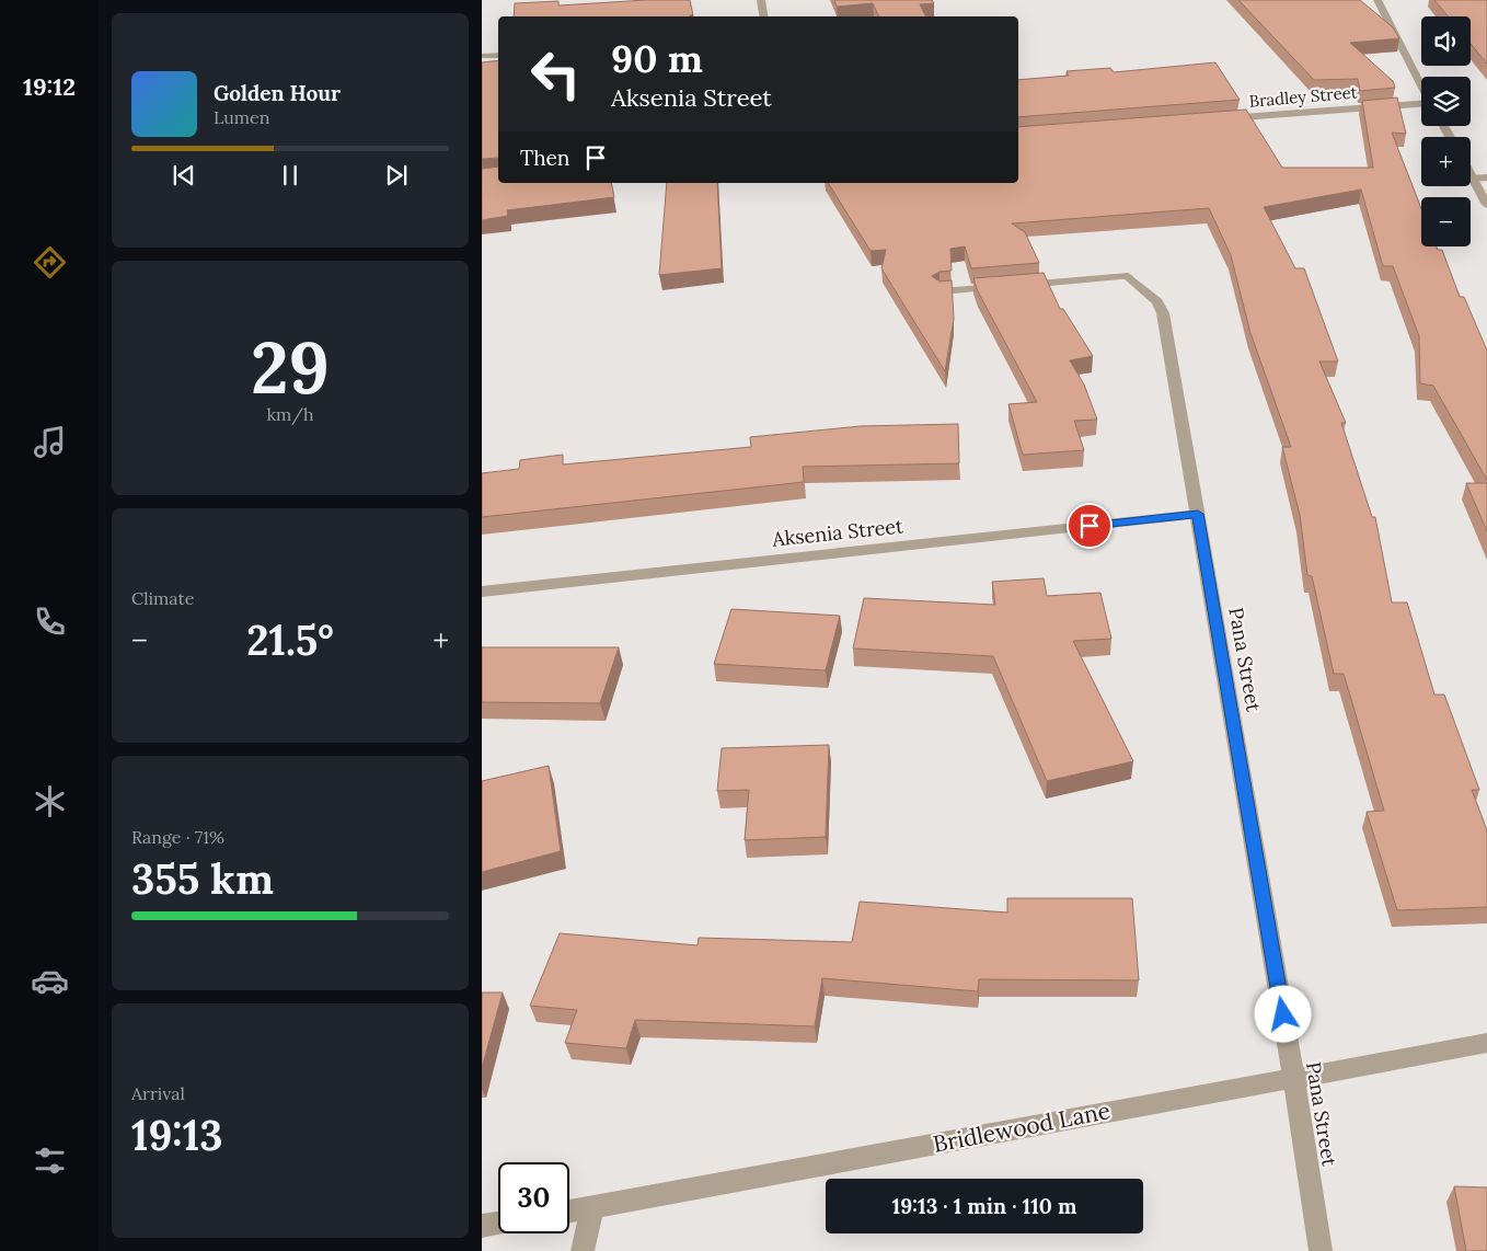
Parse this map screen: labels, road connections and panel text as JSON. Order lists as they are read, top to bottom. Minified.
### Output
{"streets":{"street":["Bradley Street","Aksenia Street","Pana Street","Bridlewood Lane"]},"crossings":[["Aksenia Street","Pana Street"],["Pana Street","Bridlewood Lane"]],"page":{"tabs":"19:12","map_buttons":["+","−"],"turn":["90 m","Aksenia Street"],"song":["Golden Hour","Lumen"],"then":"Then","tile":[["29","km/h"],"Climate",["Range · 71%","355 km"],["Arrival","19:13"]],"heat":["−","21.5°","+"],"limit":"30","trip":"19:13 · 1 min · 110 m"}}
